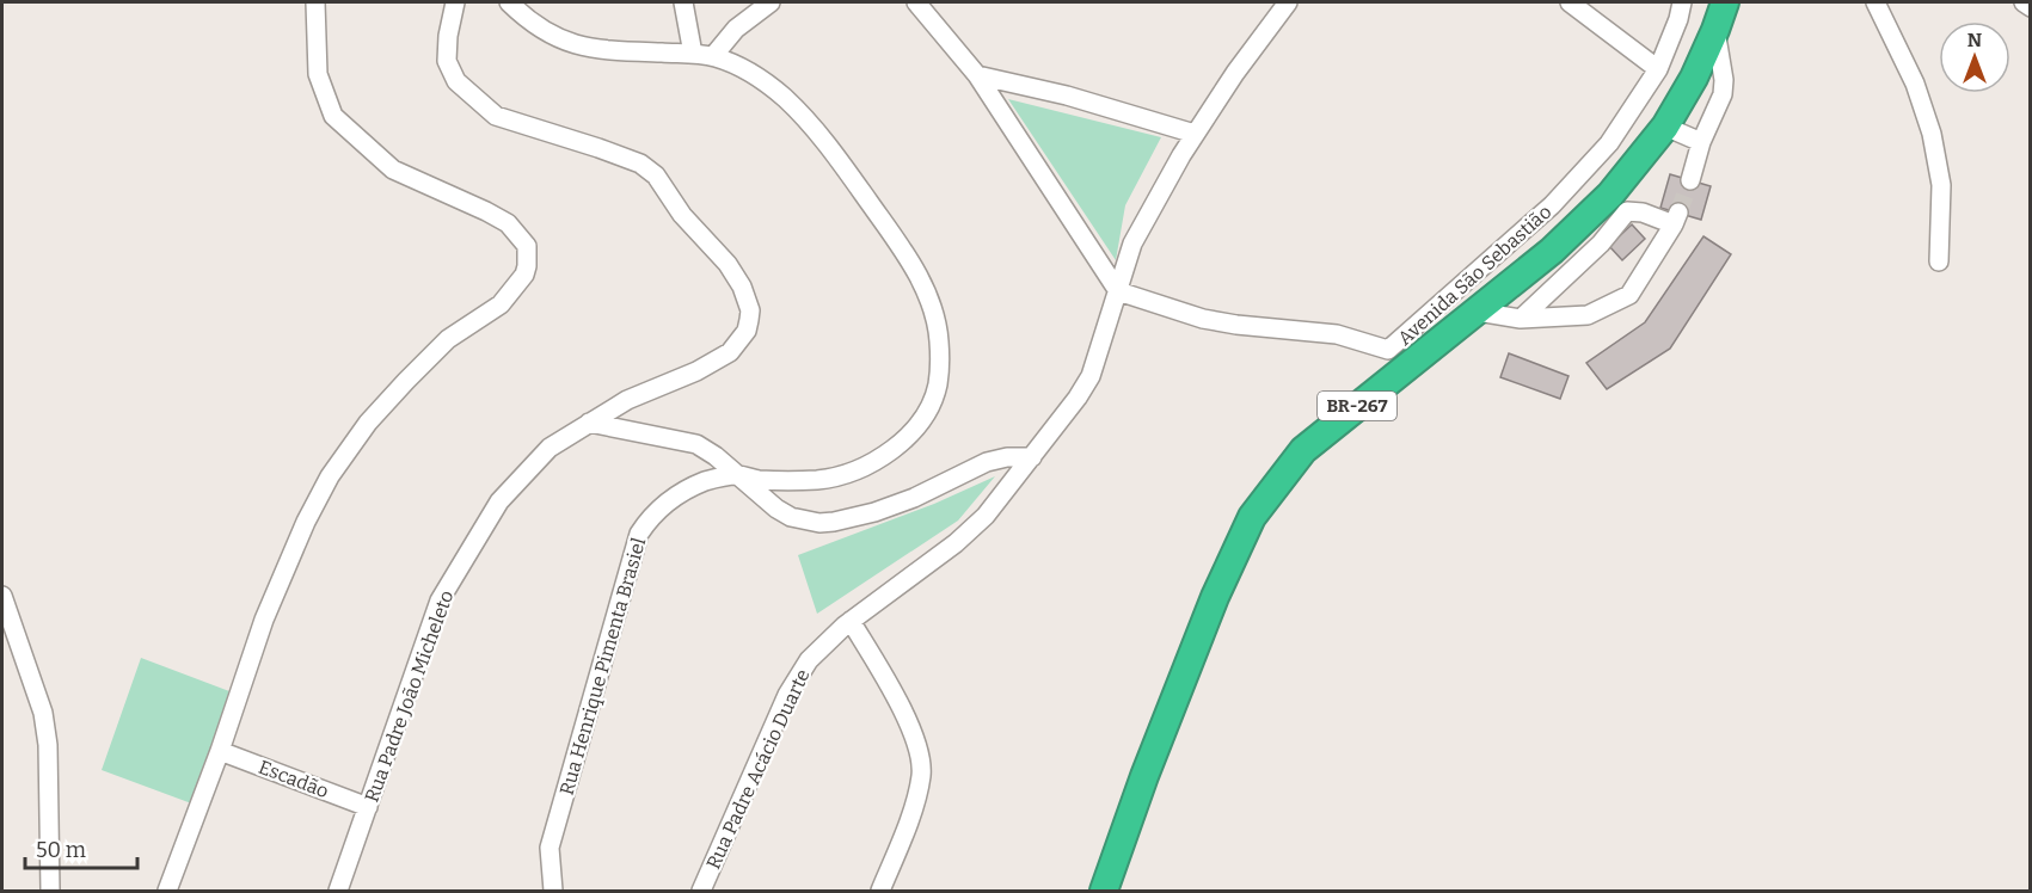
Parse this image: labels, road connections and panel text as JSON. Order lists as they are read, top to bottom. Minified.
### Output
{"streets":{"highway":["BR-267"],"street":["Avenida São Sebastião","Rua Henrique Pimenta Brasiel","Rua Padre João Micheleto","Rua Padre Acácio Duarte","Escadão"]},"crossings":[["Avenida São Sebastião","BR-267"],["Avenida São Sebastião","Rua Padre Acácio Duarte"],["Rua Padre João Micheleto","Escadão"]],"scale_bar":"50 m","north":"top"}
